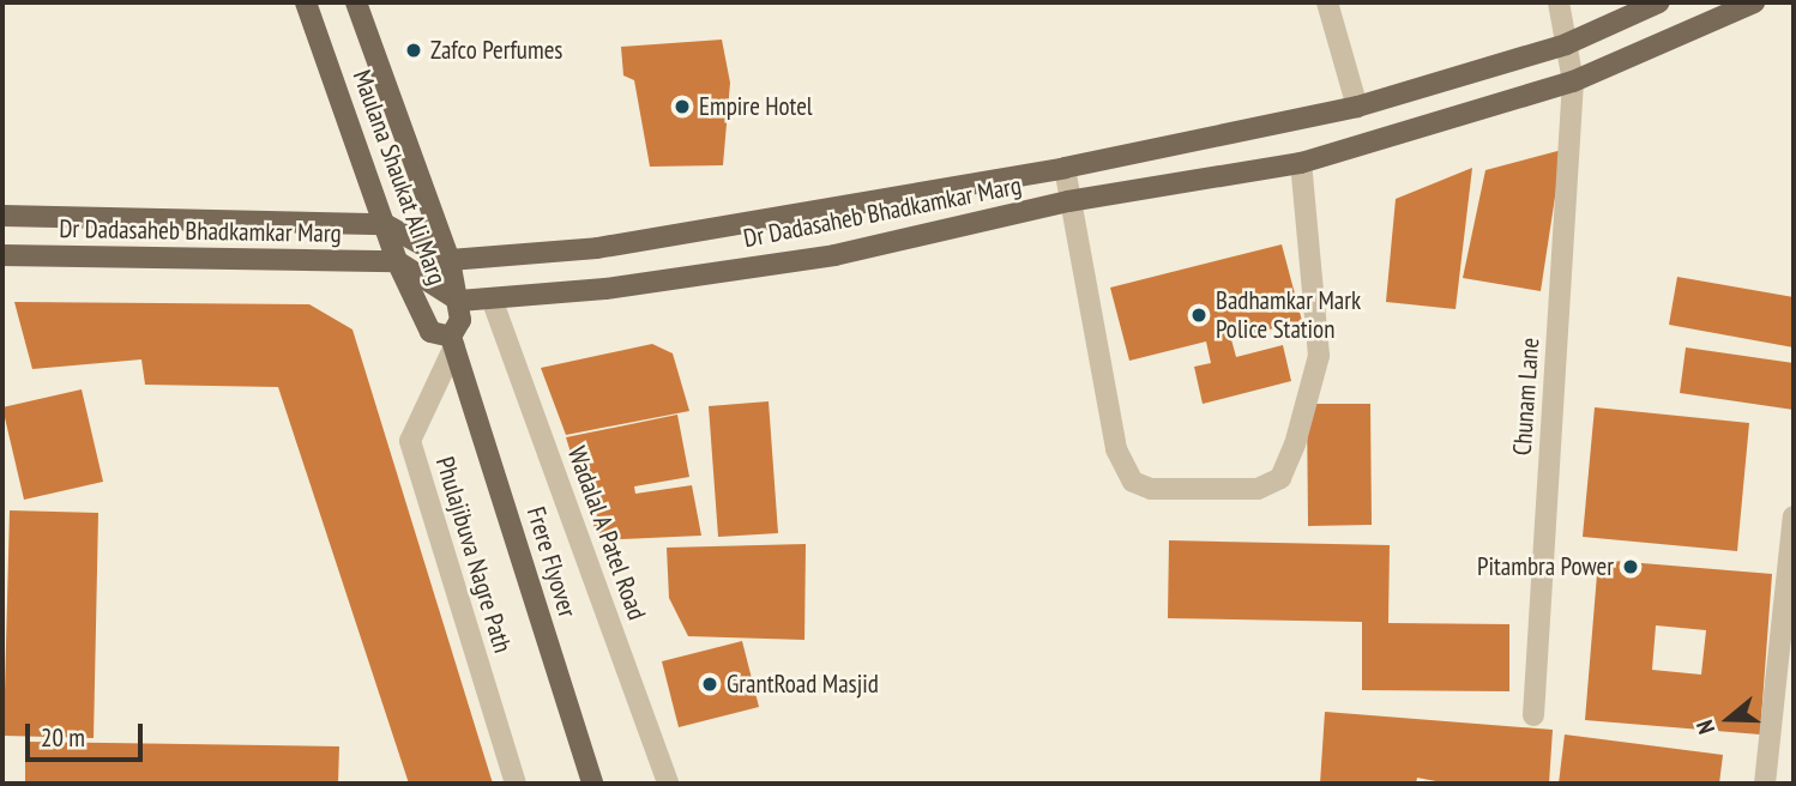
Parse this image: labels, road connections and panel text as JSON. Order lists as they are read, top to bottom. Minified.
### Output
{"streets":{"main road":["Maulana Shaukat Ali Marg","Dr Dadasaheb Bhadkamkar Marg","Frere Flyover"],"street":["Chunam Lane","Wadalal A Patel Road","Phulajibuva Nagre Path"]},"crossings":[["Maulana Shaukat Ali Marg","Dr Dadasaheb Bhadkamkar Marg"],["Maulana Shaukat Ali Marg","Phulajibuva Nagre Path"],["Maulana Shaukat Ali Marg","Frere Flyover"],["Dr Dadasaheb Bhadkamkar Marg","Chunam Lane"],["Dr Dadasaheb Bhadkamkar Marg","Wadalal A Patel Road"],["Phulajibuva Nagre Path","Frere Flyover"]],"places":["Zafco Perfumes","Empire Hotel","Badhamkar Mark Police Station","Pitambra Power","GrantRoad Masjid"],"scale_bar":"20 m","north":"left"}
